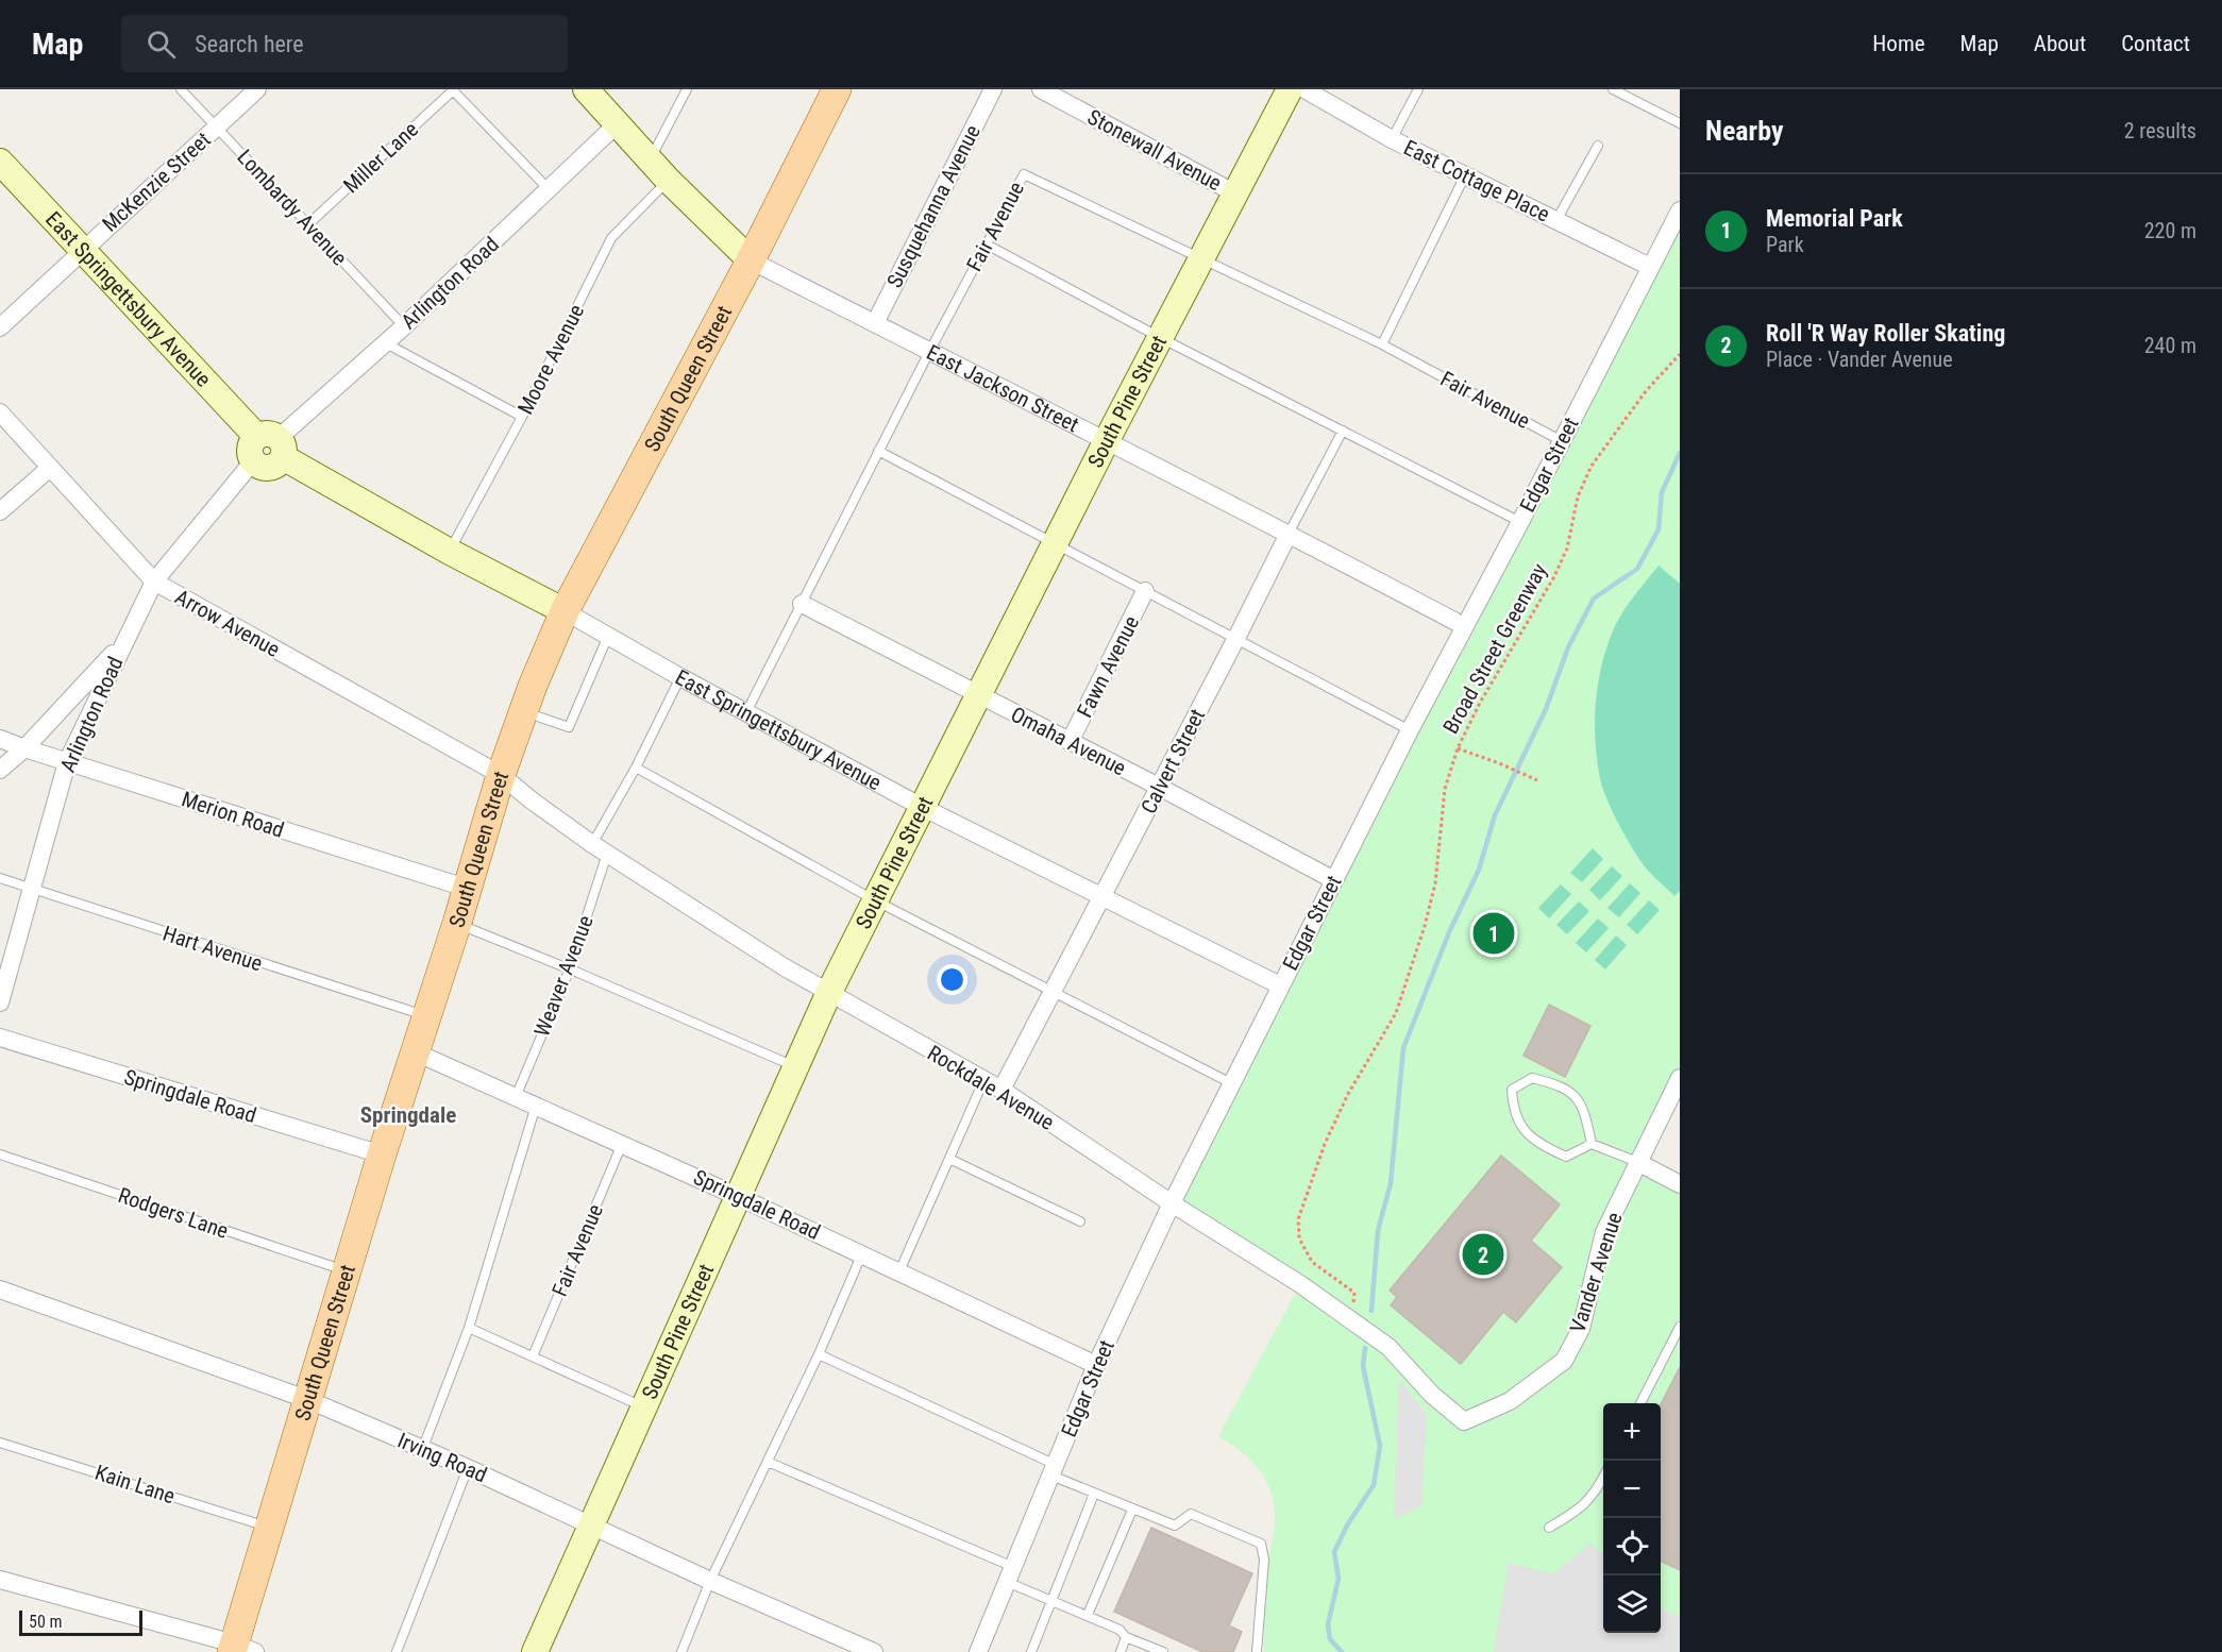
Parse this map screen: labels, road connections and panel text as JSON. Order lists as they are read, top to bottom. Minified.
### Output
{"streets":{"main road":["South Queen Street"],"street":["Stonewall Avenue","East Cottage Place","McKenzie Street","Susquehanna Avenue","Arlington Road","East Springettsbury Avenue","East Jackson Street","South Pine Street","Edgar Street","Arrow Avenue","Fawn Avenue","Omaha Avenue","Calvert Street","Merion Road","Rockdale Avenue","Springdale Road","Vander Avenue","Irving Road"],"lane":["Miller Lane","Lombardy Avenue","Fair Avenue","Moore Avenue","Hart Avenue","Weaver Avenue","Rodgers Lane","Kain Lane"],"path":["Broad Street Greenway"]},"crossings":[["Stonewall Avenue","South Pine Street"],["Miller Lane","Lombardy Avenue"],["East Cottage Place","Edgar Street"],["McKenzie Street","Lombardy Avenue"],["McKenzie Street","East Springettsbury Avenue"],["Susquehanna Avenue","East Jackson Street"],["Lombardy Avenue","Arlington Road"],["Fair Avenue","East Springettsbury Avenue"],["Fair Avenue","East Jackson Street"],["Fair Avenue","South Pine Street"],["Fair Avenue","Edgar Street"],["Fair Avenue","Omaha Avenue"],["Fair Avenue","Springdale Road"],["Arlington Road","East Springettsbury Avenue"],["Arlington Road","East Jackson Street"],["Arlington Road","Arrow Avenue"],["Arlington Road","Merion Road"],["Arlington Road","Hart Avenue"],["East Springettsbury Avenue","Moore Avenue"],["East Springettsbury Avenue","South Queen Street"],["East Springettsbury Avenue","South Pine Street"],["East Springettsbury Avenue","Edgar Street"],["East Springettsbury Avenue","Calvert Street"],["East Springettsbury Avenue","Weaver Avenue"],["Moore Avenue","East Jackson Street"],["South Queen Street","East Jackson Street"],["South Queen Street","Arrow Avenue"],["South Queen Street","Merion Road"],["South Queen Street","Hart Avenue"],["South Queen Street","Rockdale Avenue"],["South Queen Street","Springdale Road"],["South Queen Street","Rodgers Lane"],["South Queen Street","Irving Road"],["South Queen Street","Kain Lane"],["East Jackson Street","South Pine Street"],["East Jackson Street","Edgar Street"],["East Jackson Street","Calvert Street"],["South Pine Street","Omaha Avenue"],["South Pine Street","Rockdale Avenue"],["South Pine Street","Springdale Road"],["South Pine Street","Irving Road"],["Edgar Street","Omaha Avenue"],["Edgar Street","Rockdale Avenue"],["Edgar Street","Springdale Road"],["Arrow Avenue","Rockdale Avenue"],["Broad Street Greenway","Rockdale Avenue"],["Fawn Avenue","Omaha Avenue"],["Omaha Avenue","Calvert Street"],["Calvert Street","Rockdale Avenue"],["Weaver Avenue","Rockdale Avenue"],["Weaver Avenue","Springdale Road"],["Rockdale Avenue","Vander Avenue"]],"districts":["Springdale"],"scale_bar":"50 m","page":{"header":"Map","search":"Search here","nav":["Home","Map","About","Contact"],"heading":["Nearby","2 results"],"list":[{"mark":"1","name":"Memorial Park","note":"Park","value":"220 m"},{"mark":"2","name":"Roll 'R Way Roller Skating","note":"Place · Vander Avenue","value":"240 m"}],"pins":["1","2"],"map_buttons":["+","−"],"scale":"50 m"}}
